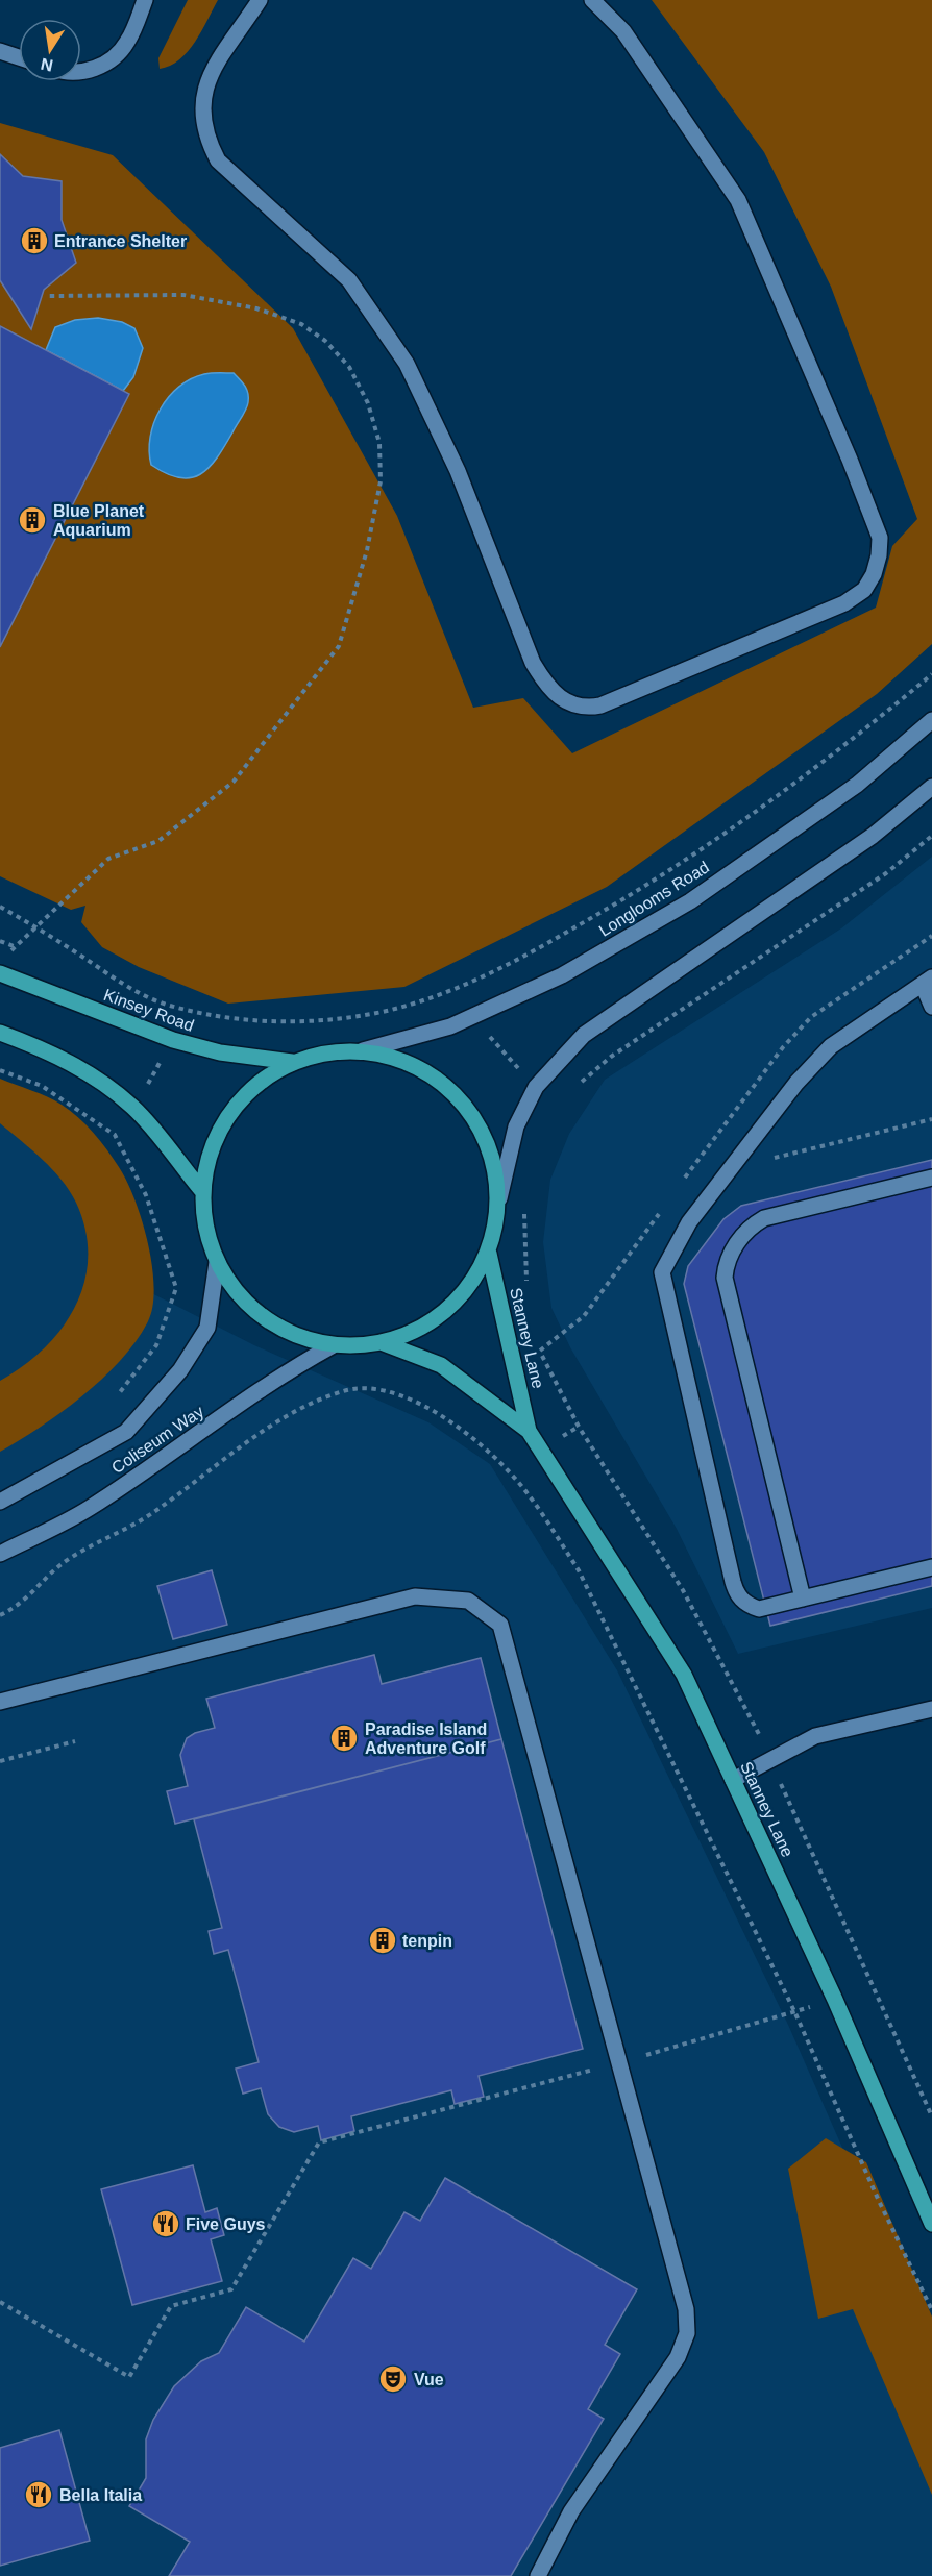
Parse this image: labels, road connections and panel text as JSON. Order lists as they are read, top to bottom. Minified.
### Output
{"streets":{"main road":["Kinsey Road","Stanney Lane"],"street":["Longlooms Road","Coliseum Way"]},"places":{"building":["Entrance Shelter","Blue Planet Aquarium","Paradise Island Adventure Golf","tenpin"],"restaurant":["Five Guys","Bella Italia"],"theatre":["Vue"]},"north":"bottom"}
